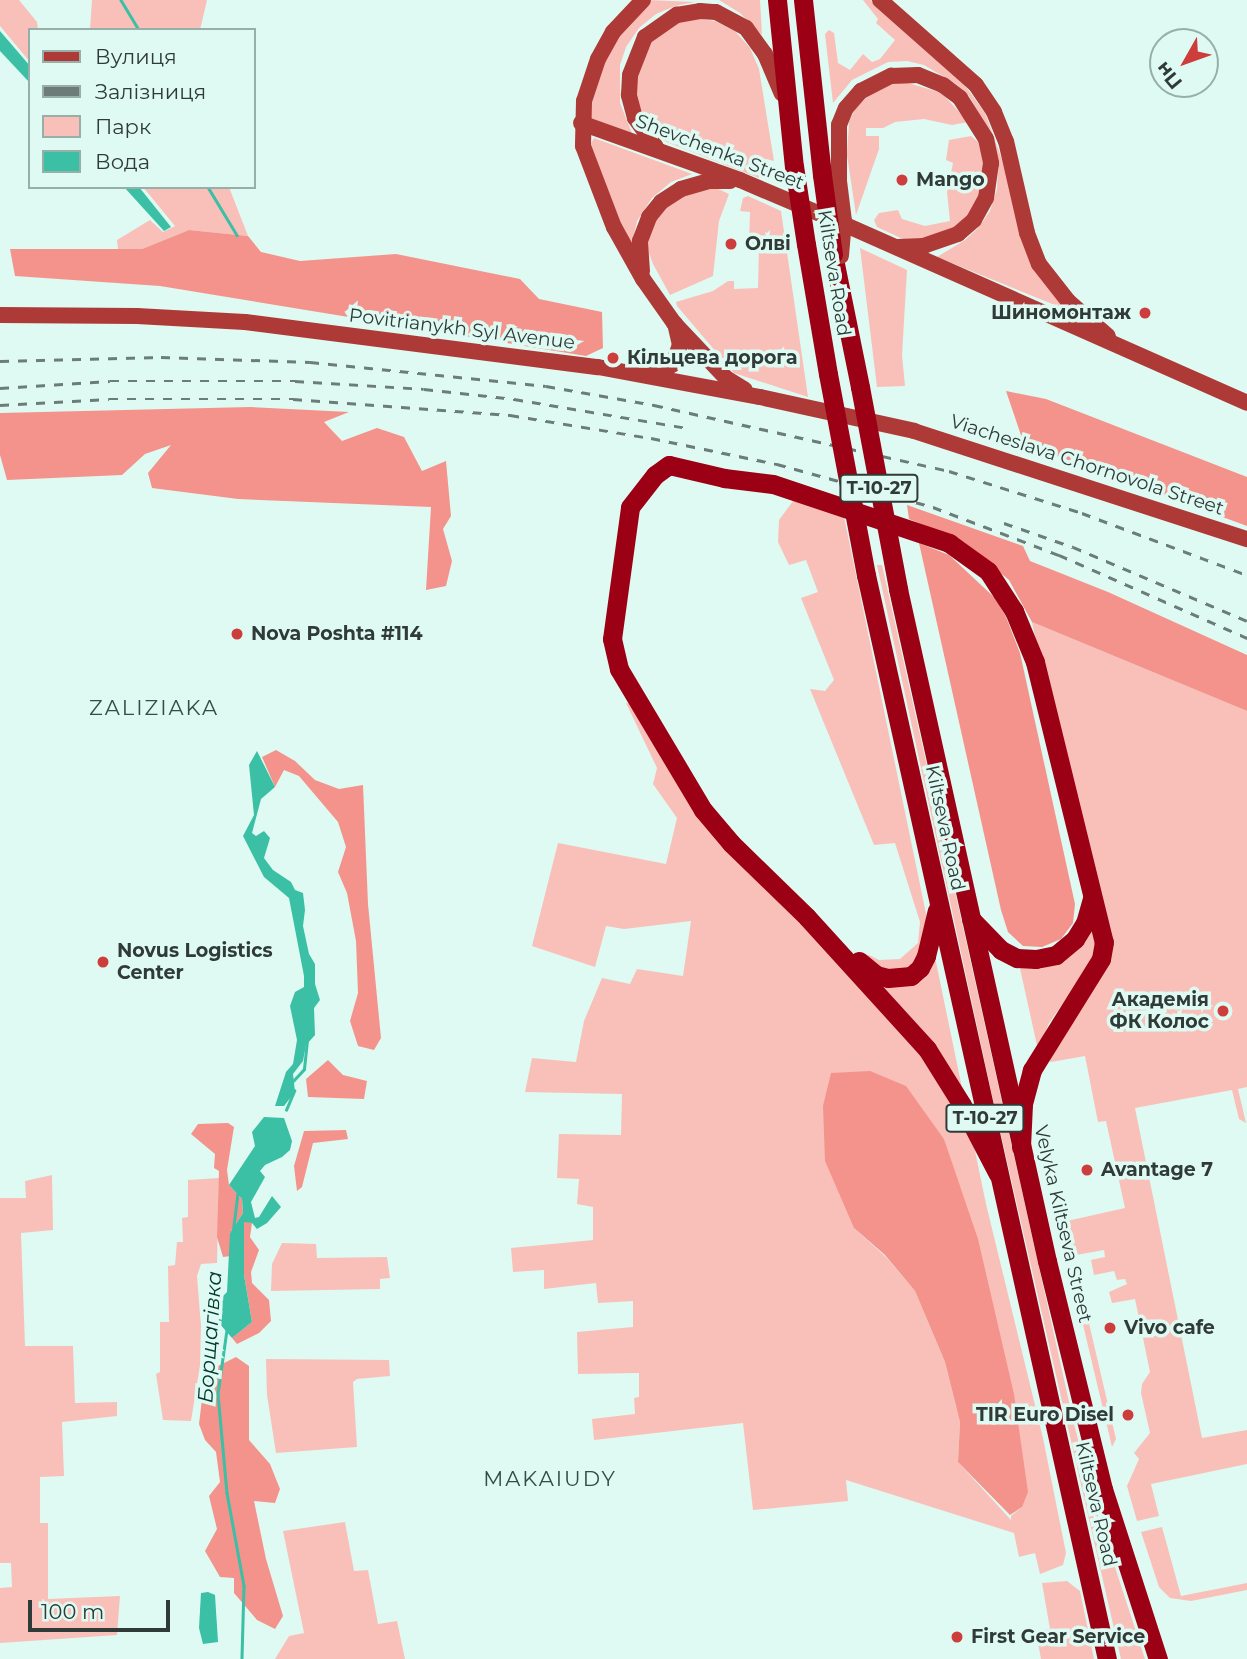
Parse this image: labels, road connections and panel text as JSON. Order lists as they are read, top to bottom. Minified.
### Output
{"streets":{"highway":["Kiltseva Road","Т-10-27","Velyka Kiltseva Street"],"main road":["Shevchenka Street","Povitrianykh Syl Avenue","Viacheslava Chornovola Street"]},"crossings":[["Kiltseva Road","Velyka Kiltseva Street"],["Povitrianykh Syl Avenue","Viacheslava Chornovola Street"]],"districts":["ZALIZIAKA","MAKAIUDY"],"water":["Борщагівка"],"places":["Mango","Олві","Шиномонтаж","Кільцева дорога","Nova Poshta #114","Novus Logistics Center","Академія ФК Колос","Avantage 7","Vivo cafe","TIR Euro Disel","First Gear Service"],"legend":["Вулиця","Залізниця","Парк","Вода"],"scale_bar":"100 m","north":"bottom left"}
